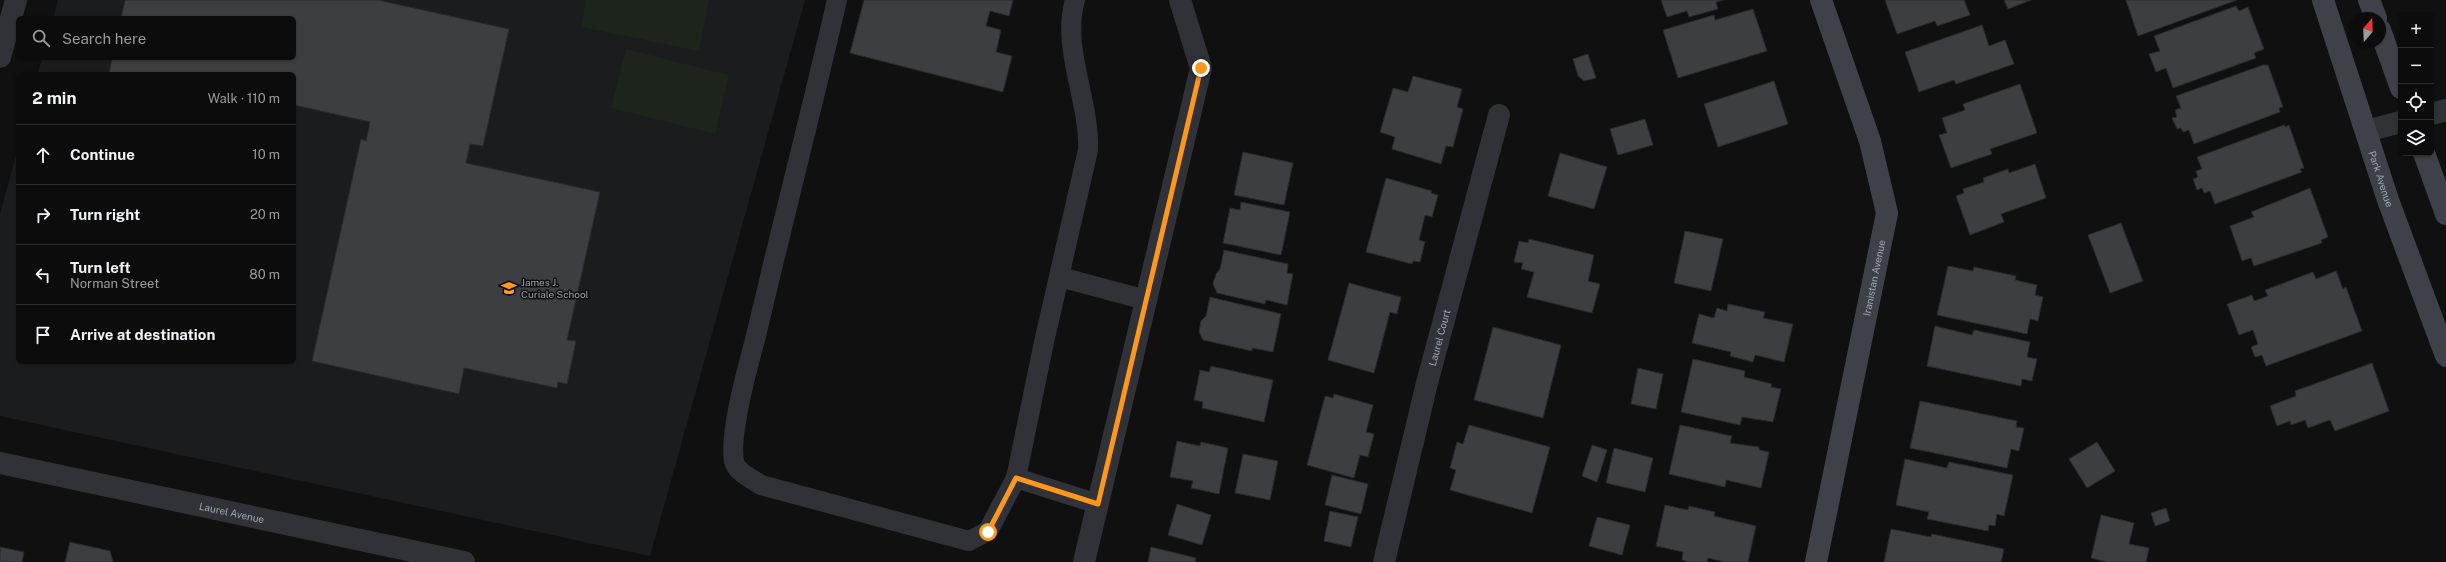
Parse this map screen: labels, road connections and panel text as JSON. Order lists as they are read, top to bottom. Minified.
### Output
{"streets":{"street":["Park Avenue","Iranistan Avenue","Laurel Court","Laurel Avenue"]},"places":{"school or university":["James J. Curiale School"]},"north":"top","page":{"map_buttons":["+","−"],"search":"Search here","heading":["2 min","Walk · 110 m"],"list":[["Continue","10 m"],["Turn right","20 m"],["Turn left","Norman Street","80 m"],"Arrive at destination"]}}
